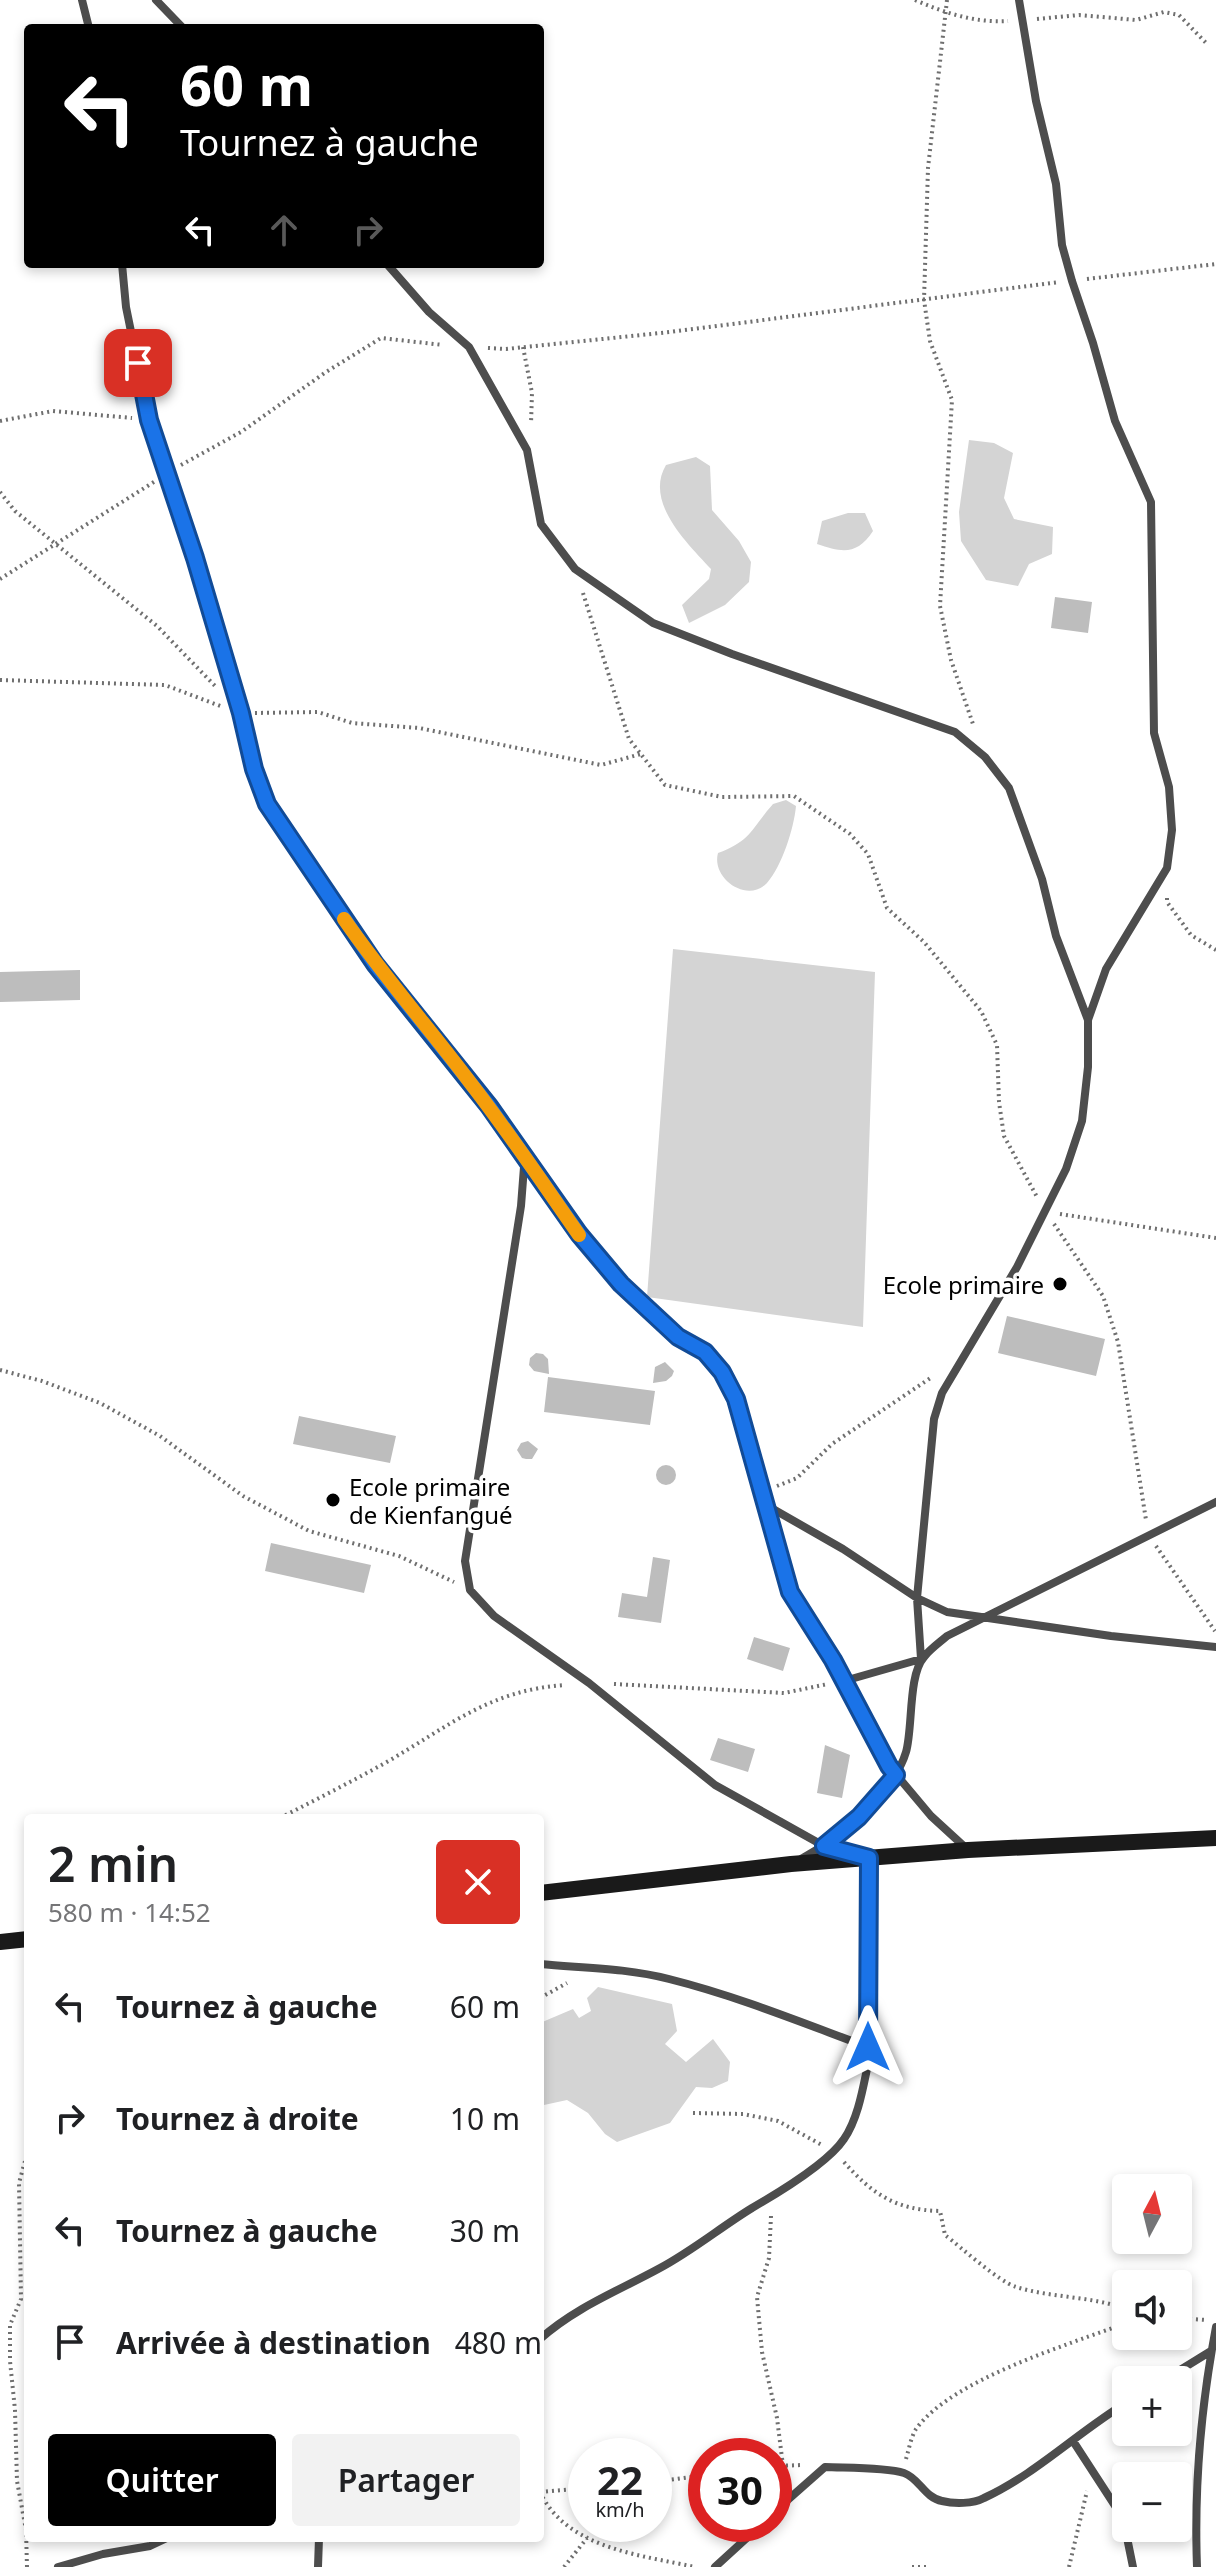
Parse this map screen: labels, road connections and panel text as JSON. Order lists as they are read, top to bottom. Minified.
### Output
{"places":["Ecole primaire","Ecole primaire de Kienfangué"],"north":"top","page":{"turn":["60 m","Tournez à gauche"],"heading":["2 min","580 m · 14:52"],"list":[{"name":"Tournez à gauche","value":"60 m"},{"name":"Tournez à droite","value":"10 m"},{"name":"Tournez à gauche","value":"30 m"},{"name":"Arrivée à destination","value":"480 m"}],"map_buttons":["+","−"],"buttons":["Quitter","Partager"],"speed":"22 km/h","limit":"30"}}
